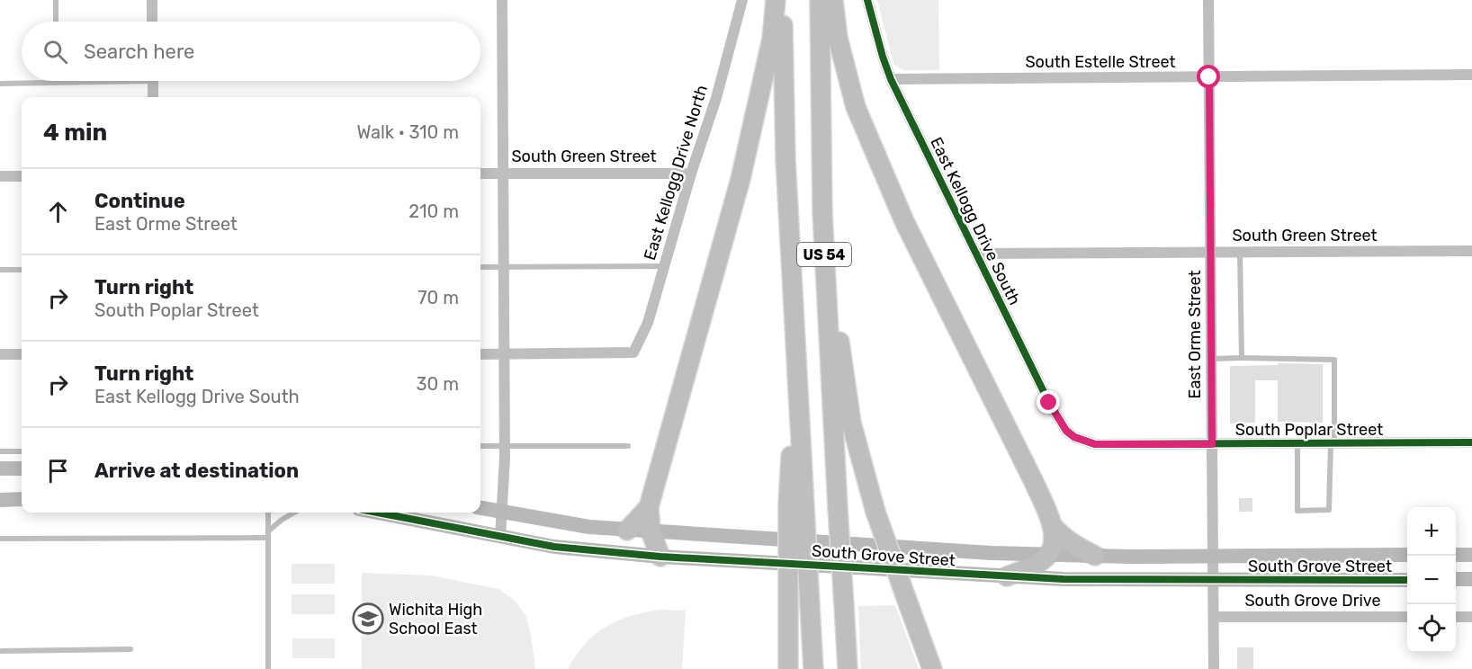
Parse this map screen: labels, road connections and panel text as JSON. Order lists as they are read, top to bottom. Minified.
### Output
{"streets":{"highway":["US 54"],"street":["South Estelle Street","South Green Street","East Kellogg Drive North","East Kellogg Drive South","East Orme Street","South Poplar Street","South Grove Street","South Grove Drive"]},"crossings":[["South Estelle Street","East Kellogg Drive South"],["South Estelle Street","East Orme Street"],["South Green Street","East Kellogg Drive North"],["South Green Street","East Kellogg Drive South"],["South Green Street","East Orme Street"],["East Kellogg Drive South","South Poplar Street"],["East Orme Street","South Poplar Street"],["East Orme Street","South Grove Street"],["East Orme Street","South Grove Drive"]],"places":{"school or university":["Wichita High School East"]},"page":{"search":"Search here","heading":["4 min","Walk · 310 m"],"list":[["Continue","East Orme Street","210 m"],["Turn right","South Poplar Street","70 m"],["Turn right","East Kellogg Drive South","30 m"],"Arrive at destination"],"map_buttons":["+","−"]}}
